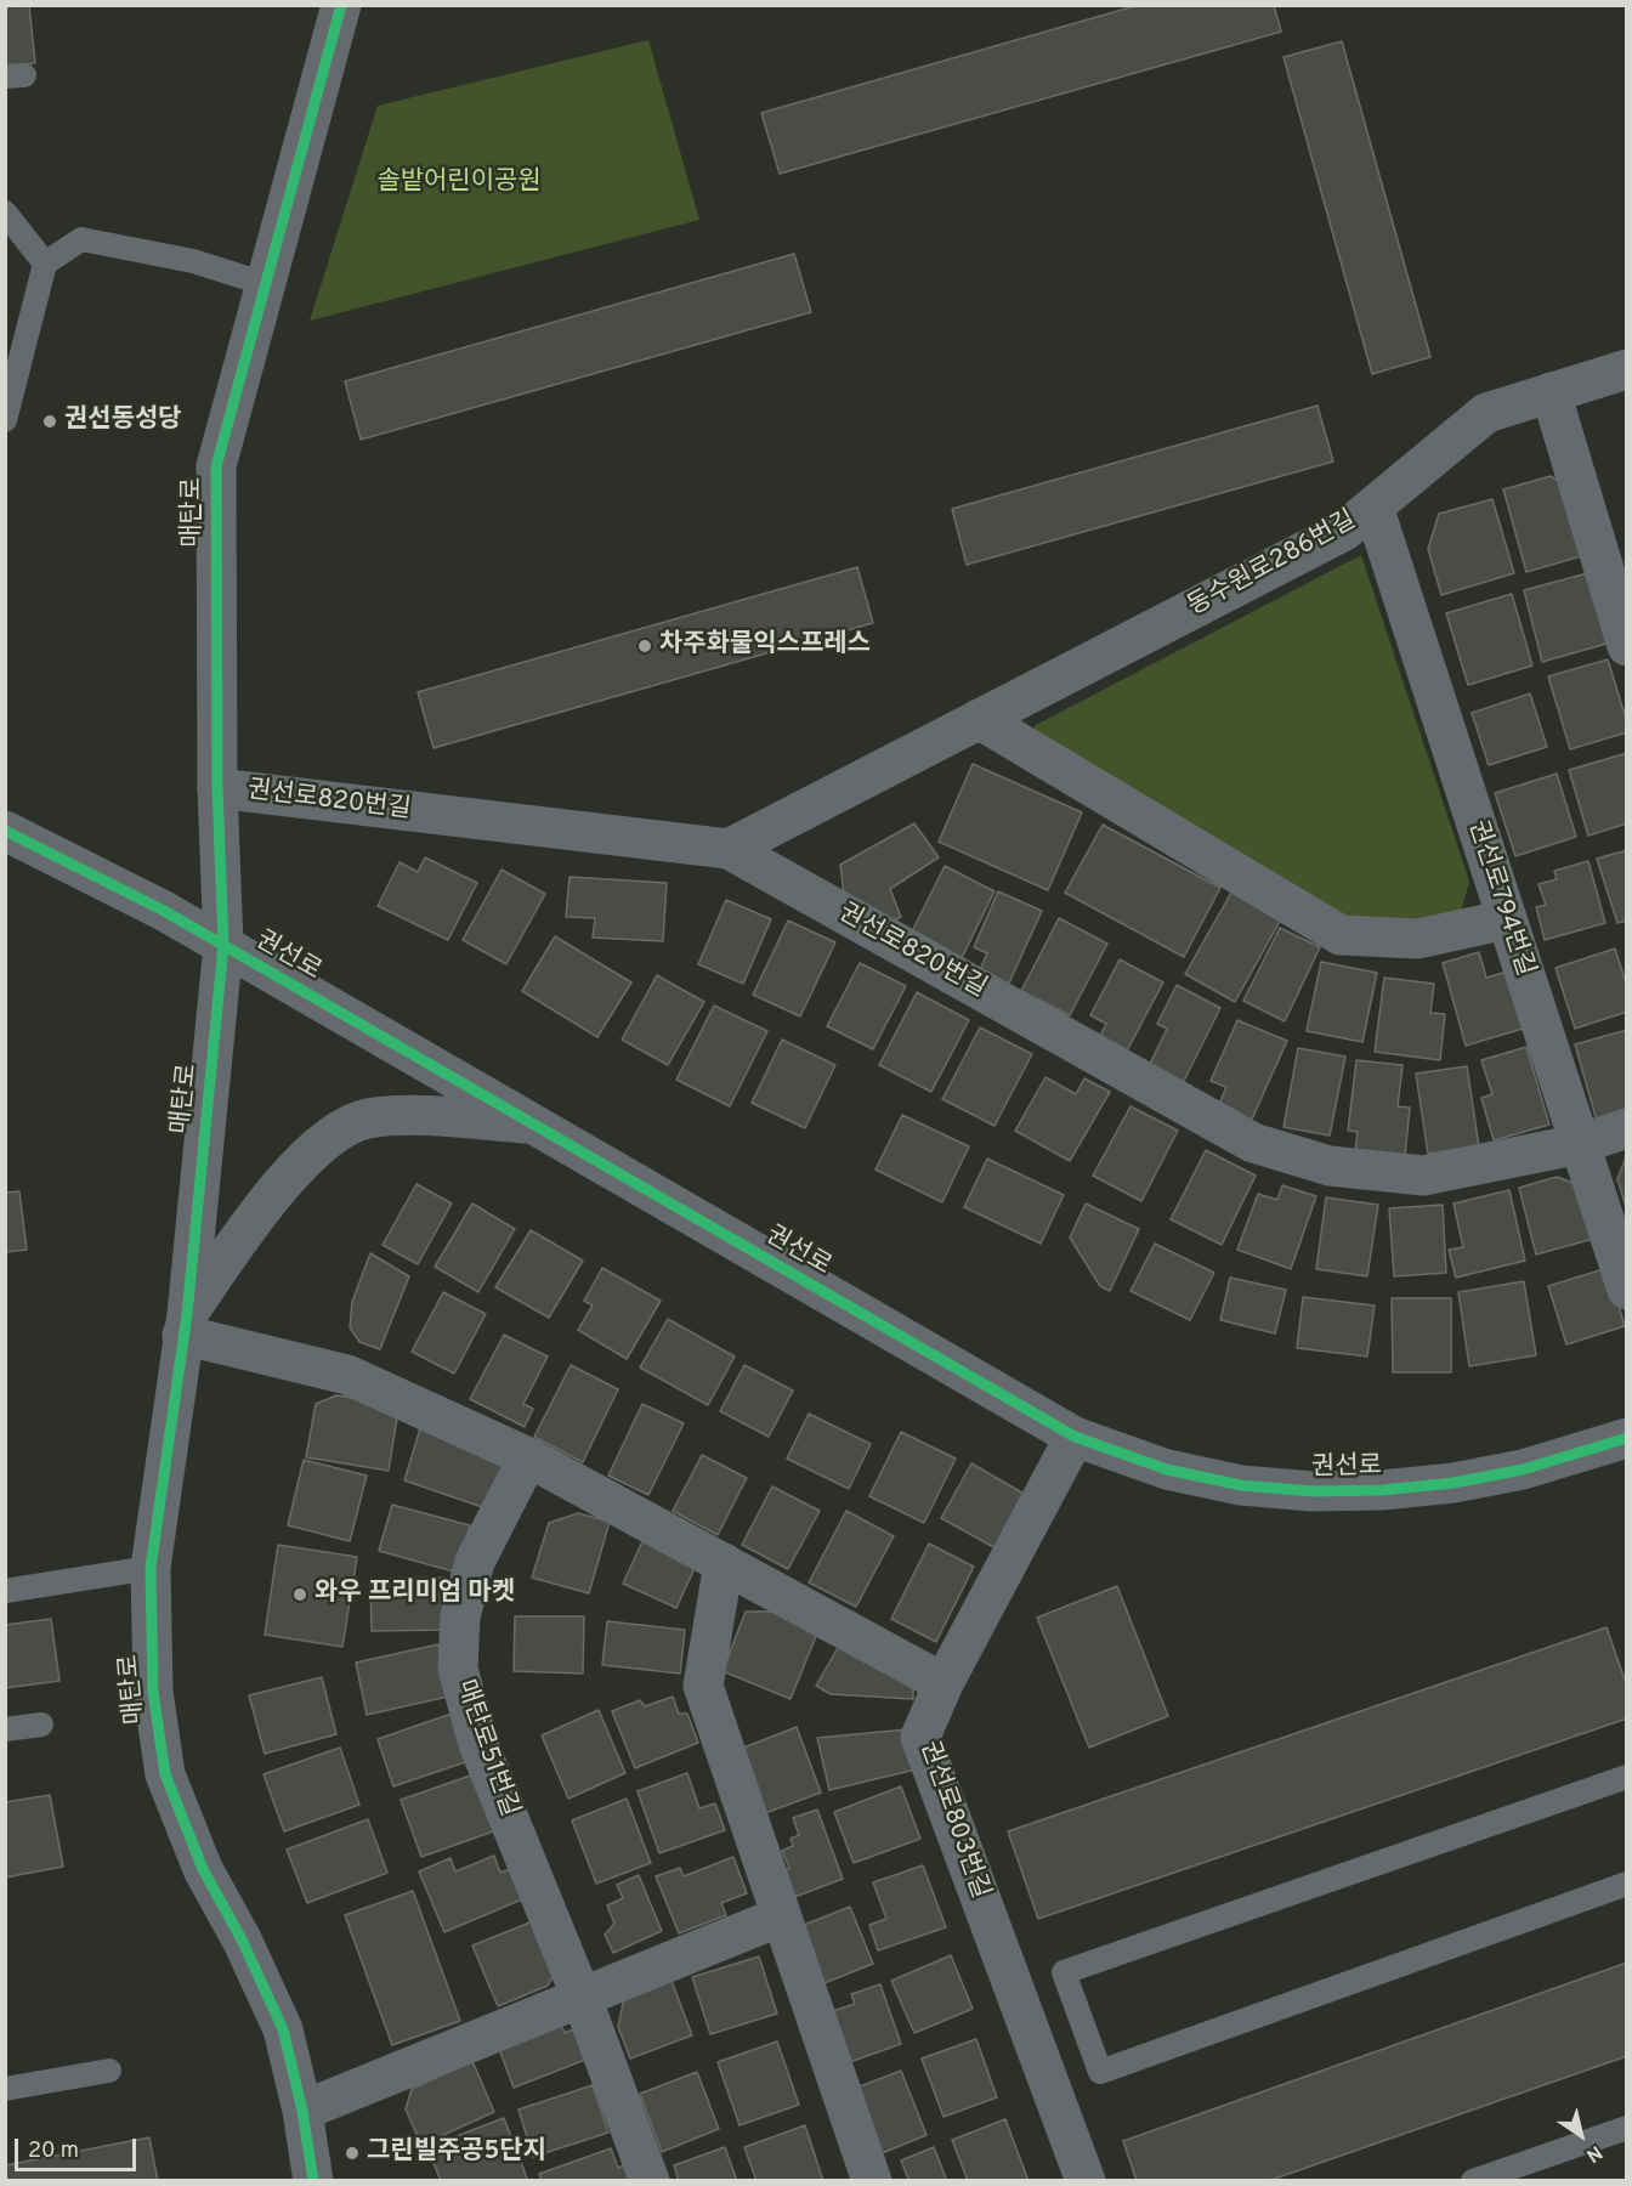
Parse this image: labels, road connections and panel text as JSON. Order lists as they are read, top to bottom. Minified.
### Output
{"streets":{"street":["매탄로","동수원로286번길","권선로820번길","권선로794번길","권선로","매탄로51번길","권선로803번길"]},"crossings":[["매탄로","권선로820번길"],["매탄로","권선로"],["동수원로286번길","권선로820번길"],["동수원로286번길","권선로794번길"],["권선로820번길","권선로794번길"],["권선로","권선로803번길"]],"parks":["솔밭어린이공원"],"places":["권선동성당","차주화물익스프레스","와우 프리미엄 마켓","그린빌주공5단지"],"scale_bar":"20 m","north":"bottom right"}
